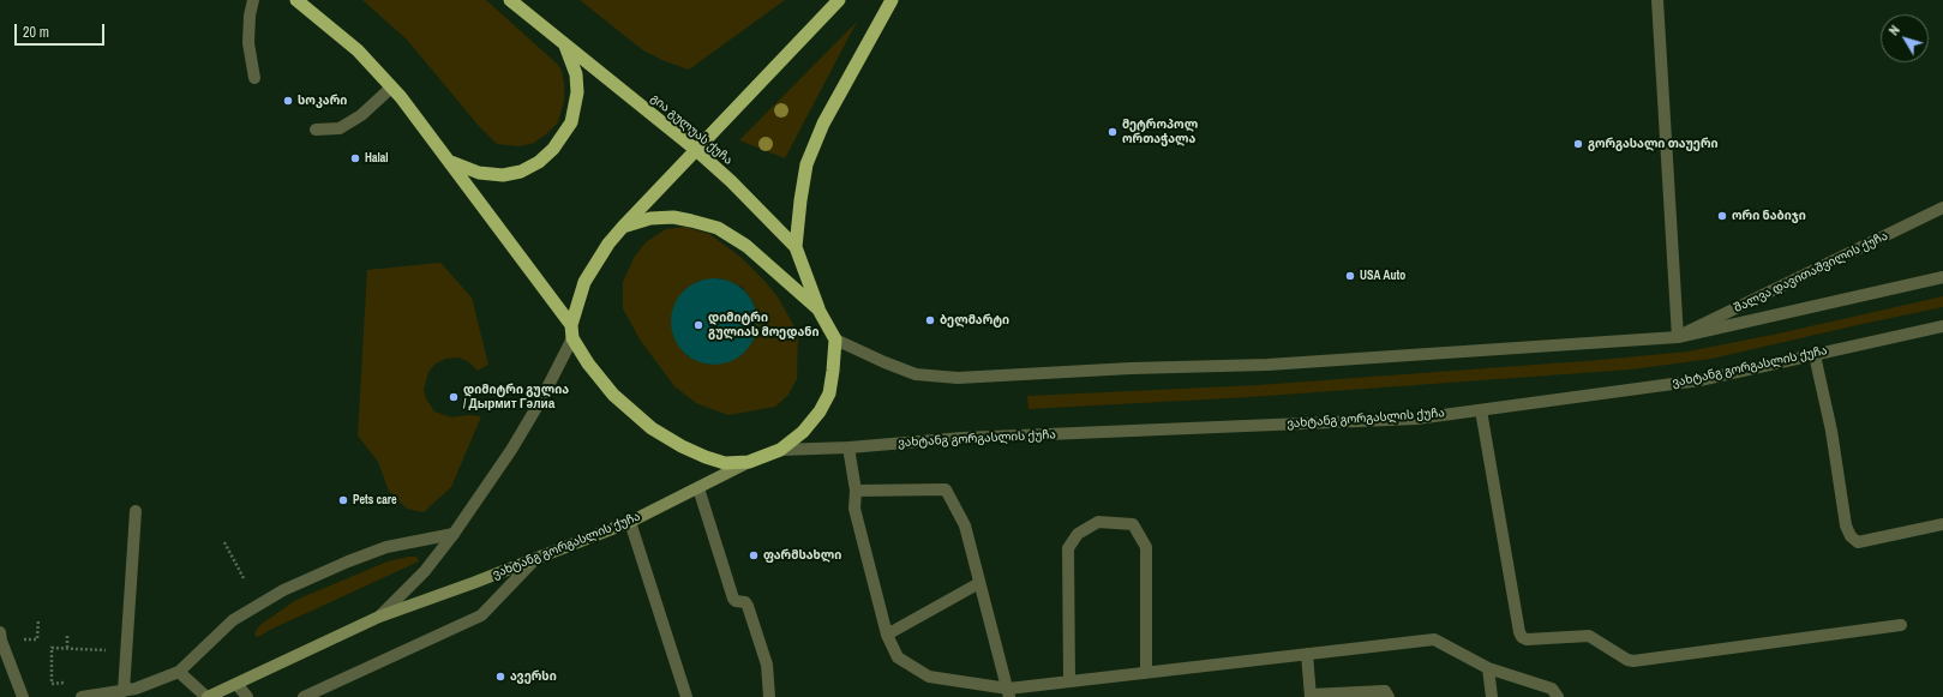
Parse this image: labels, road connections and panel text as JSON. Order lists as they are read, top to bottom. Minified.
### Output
{"streets":{"highway":["გია გულუას ქუჩა"],"main road":["ვახტანგ გორგასლის ქუჩა"],"street":["შალვა დავითაშვილის ქუჩა"]},"places":["სოკარი","მეტროპოლ ორთაჭალა","გორგასალი თაუერი","Halal","ორი ნაბიჯი","USA Auto","ბელმარტი","დიმიტრი გულიას მოედანი","დიმიტრი გულია / Дырмит Гәлиа","Pets care","ფარმსახლი","ავერსი"],"scale_bar":"20 m","north":"top left"}
